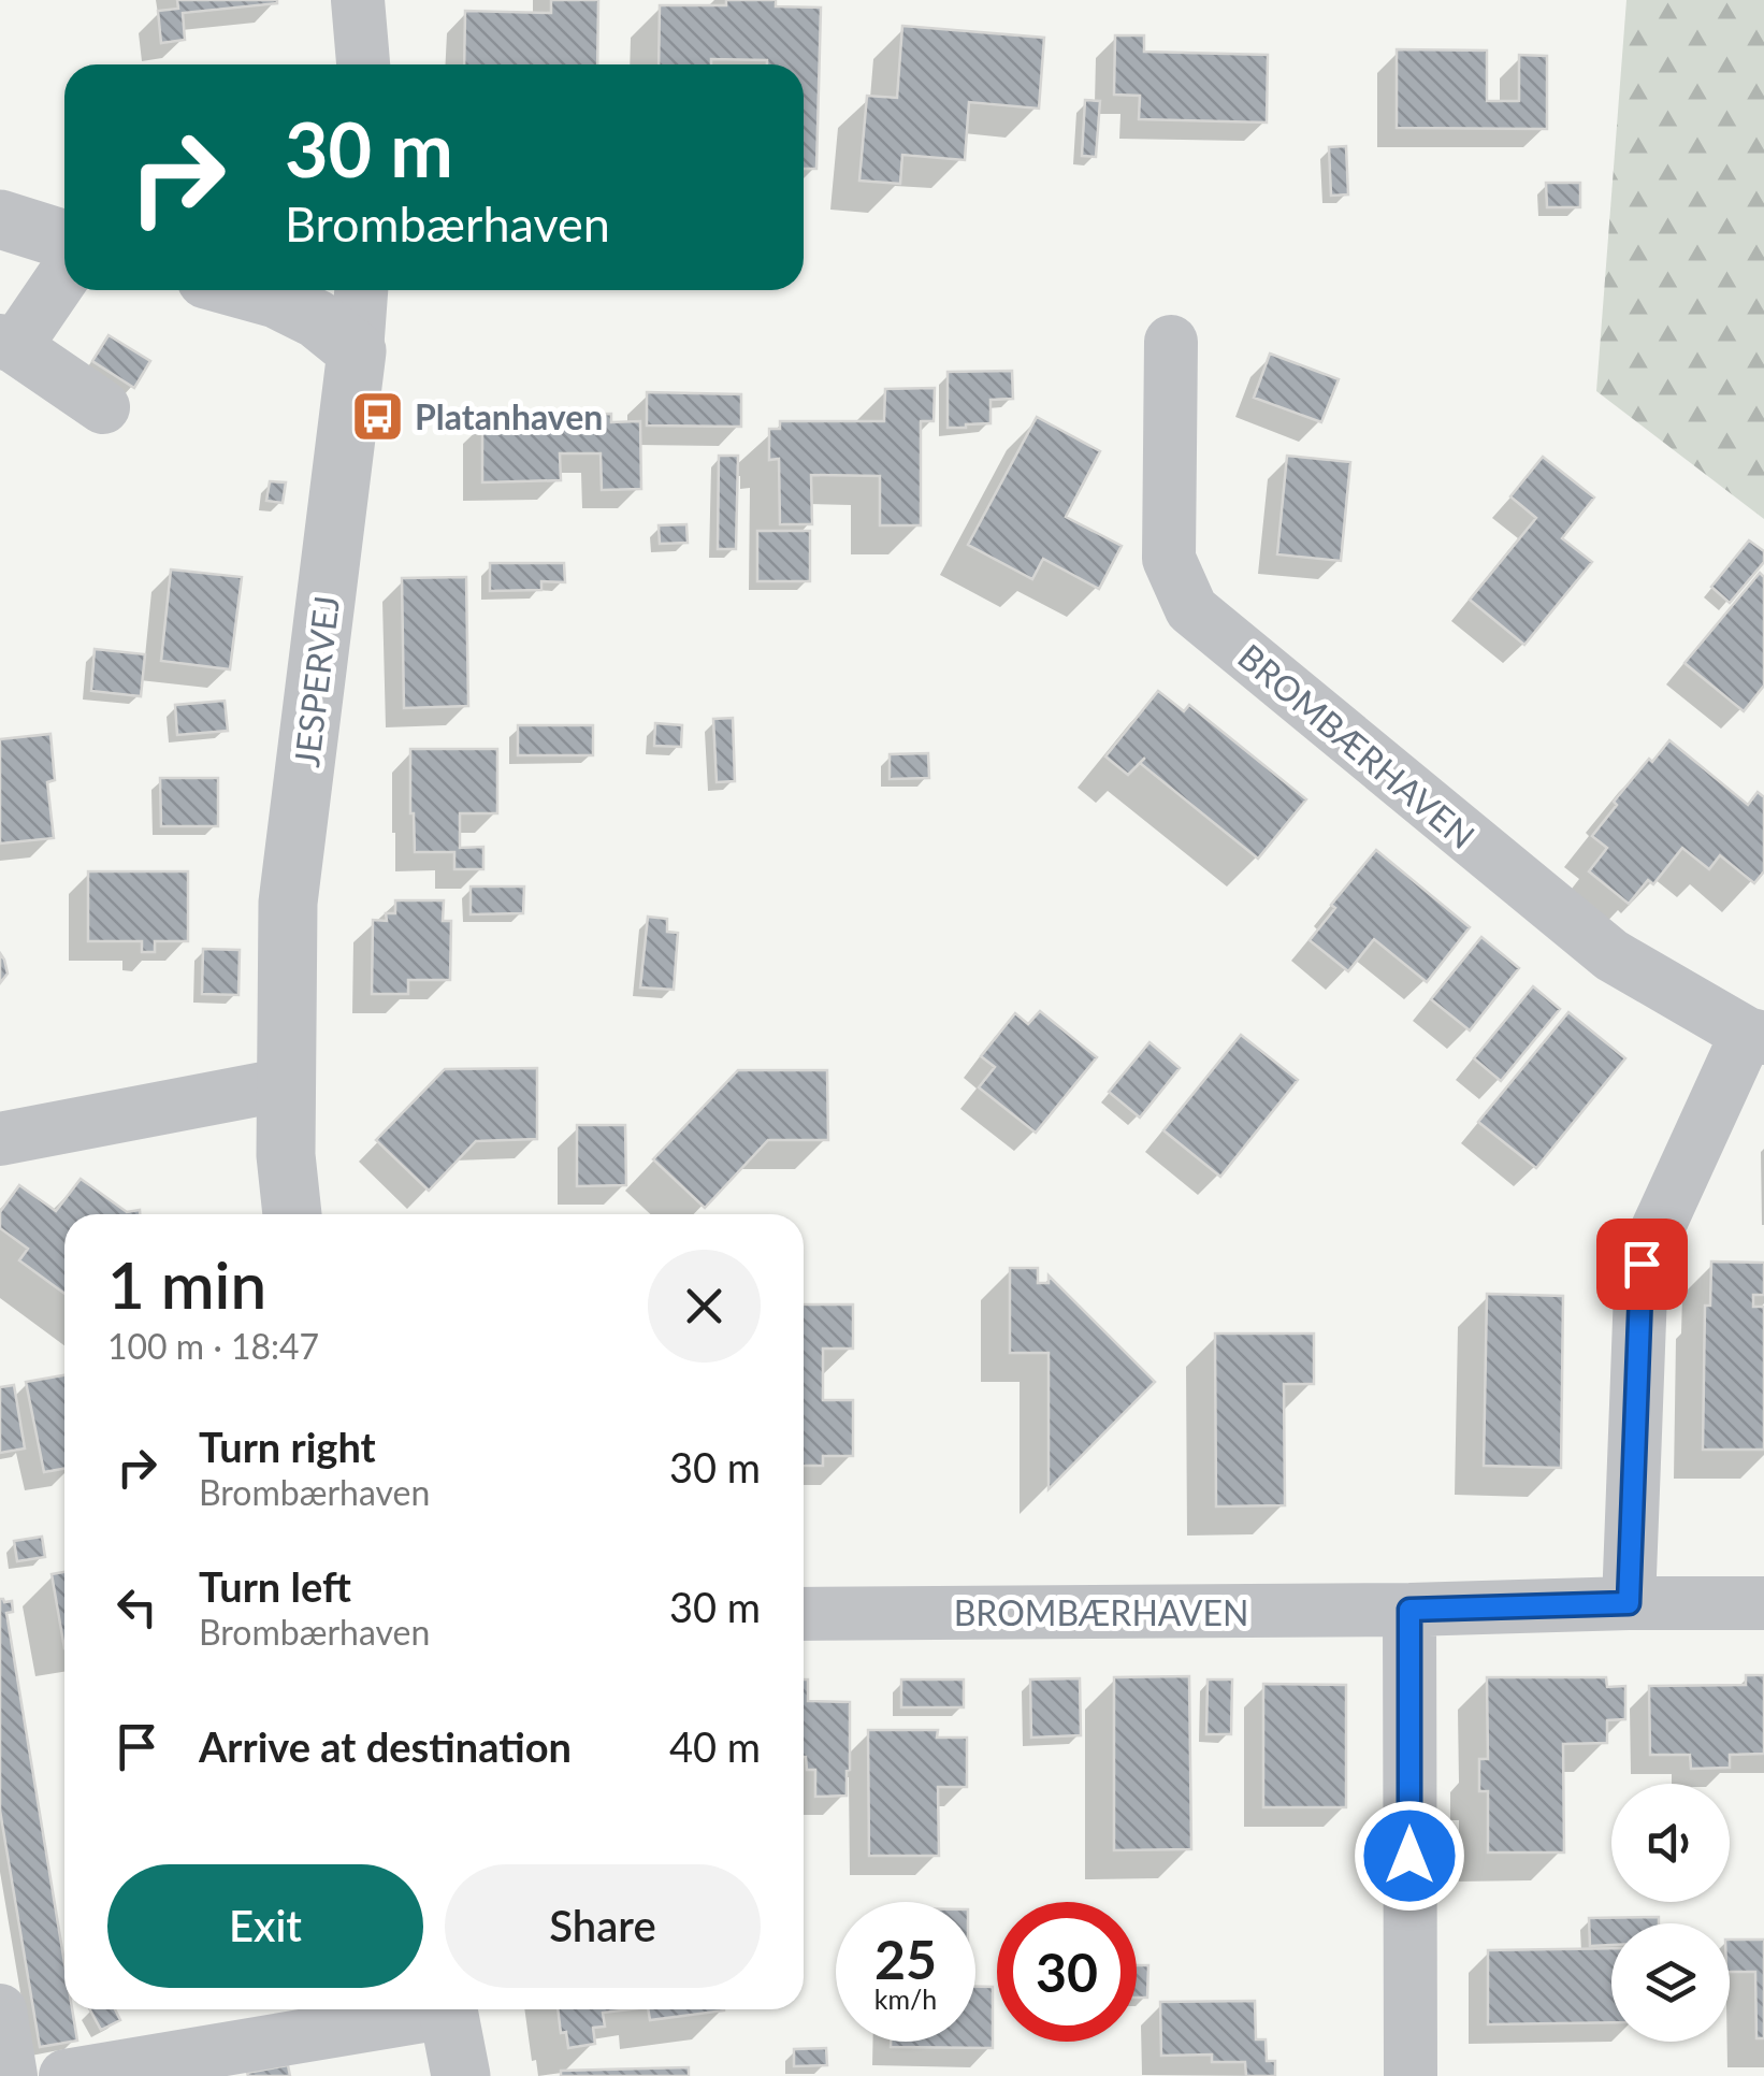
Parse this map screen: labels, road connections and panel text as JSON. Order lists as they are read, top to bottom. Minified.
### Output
{"streets":{"street":["JESPERVEJ","BROMBÆRHAVEN"]},"places":{"bus stop":["Platanhaven"]},"page":{"turn":["30 m","Brombærhaven"],"heading":["1 min","100 m · 18:47"],"list":[{"name":"Turn right","note":"Brombærhaven","value":"30 m"},{"name":"Turn left","note":"Brombærhaven","value":"30 m"},{"name":"Arrive at destination","value":"40 m"}],"buttons":["Exit","Share"],"speed":"25 km/h","limit":"30"}}
